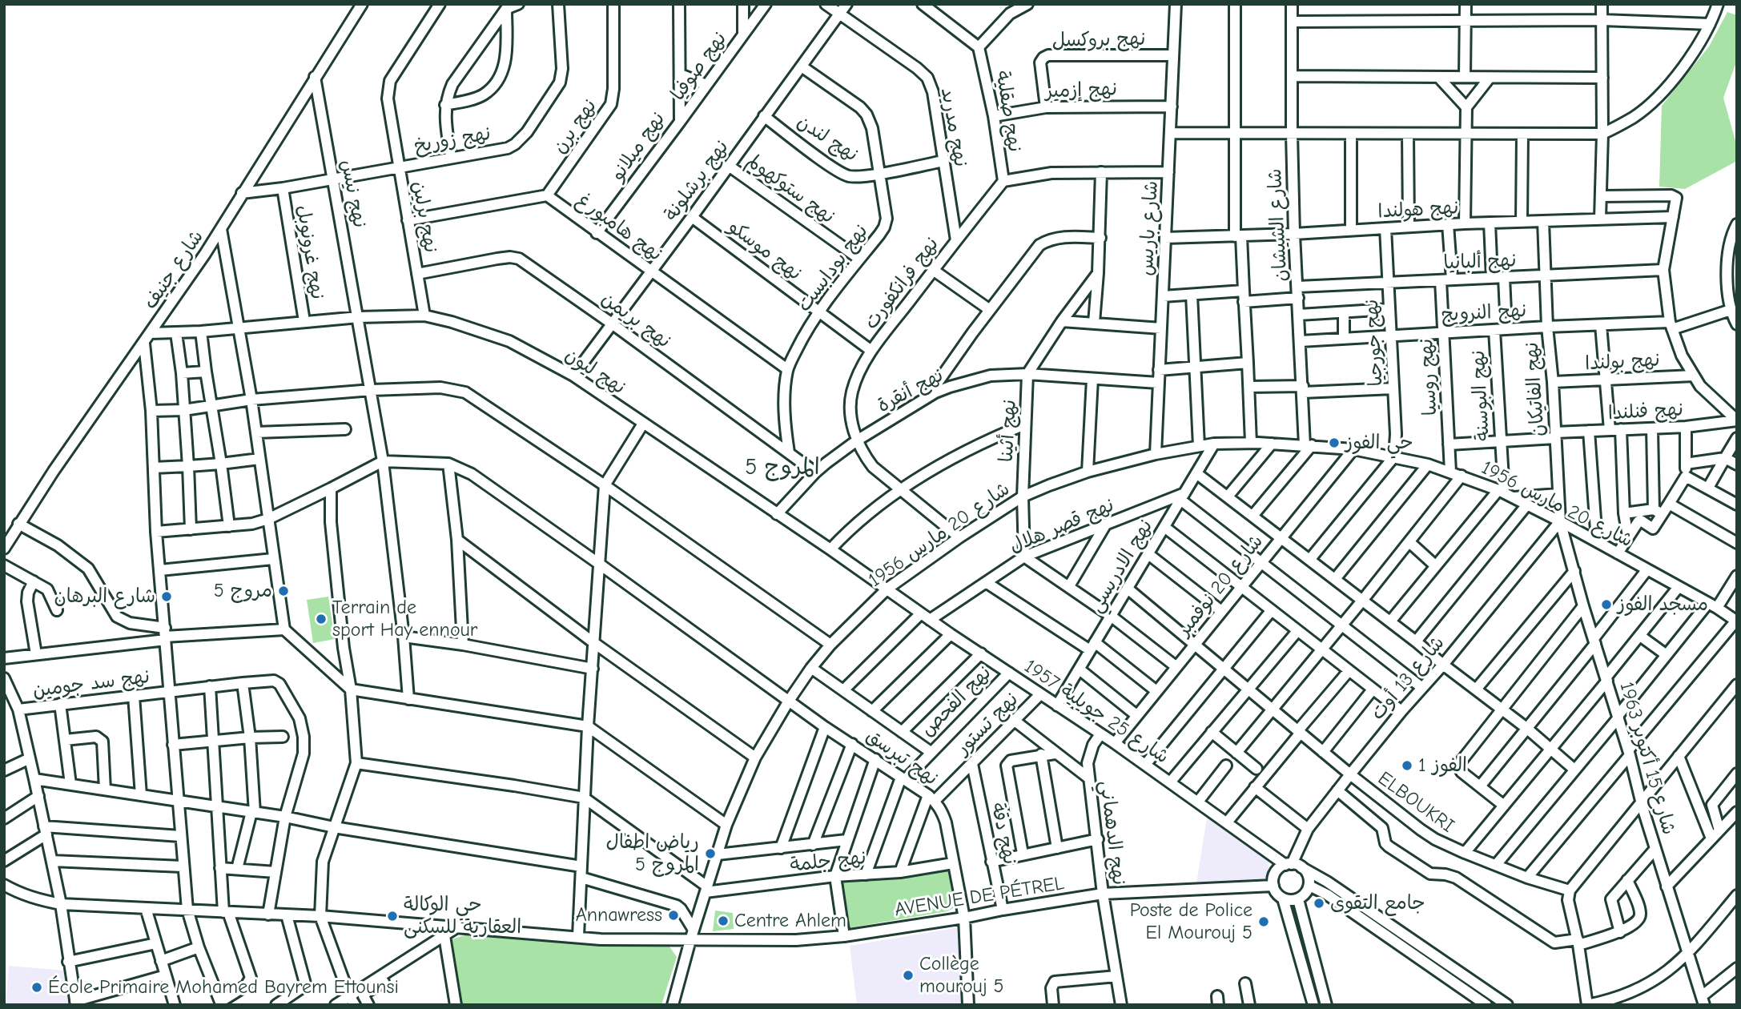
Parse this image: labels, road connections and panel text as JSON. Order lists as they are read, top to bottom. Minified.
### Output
{"streets":{"street":["نهج بروكسل","نهج صوفيا","نهج إزمير","نهج صقلية","نهج برن","نهج مدريد","نهج لندن","نهج زوريخ","نهج ميلانو","نهج برشلونة","نهج ستوكهولم","نهج نيس","نهج هولندا","نهج برلين","شارع الشيشان","نهج هامبورغ","شارع باريس","نهج موسكو","نهج غرونوبل","نهج ألبانيا","نهج بودابست","شارع جنيف","نهج فرانكفورت","نهج النرويج","نهج بريمن","نهج جورجيا","نهج بولندا","نهج ليون","نهج روسيا","نهج الفاتيكان","نهج أنقرة","نهج البوسنة","نهج فنلندا","نهج أثينا","شارع 20 مارس 1956","نهج قصر هلال","نهج الادريسي","شارع 20 نوفمبر","شارع 13 أوت","نهج سد جومين","نهج الفحص","شارع 25 جويلية 1957","نهج تستور","نهج تبرسق","شارع 15 أكتوبر 1963","ELBOUKRI","نهج الدهماني","نهج دقة","نهج جلمة","AVENUE DE PÉTREL"]},"crossings":[["نهج بروكسل","نهج إزمير"],["نهج بروكسل","شارع باريس"],["نهج صوفيا","نهج ميلانو"],["نهج إزمير","نهج صقلية"],["نهج إزمير","شارع باريس"],["نهج صقلية","نهج فرانكفورت"],["نهج برن","نهج هامبورغ"],["نهج مدريد","نهج لندن"],["نهج مدريد","نهج برشلونة"],["نهج مدريد","نهج فرانكفورت"],["نهج لندن","نهج برشلونة"],["نهج لندن","نهج بودابست"],["نهج زوريخ","نهج نيس"],["نهج زوريخ","نهج برلين"],["نهج زوريخ","نهج غرونوبل"],["نهج زوريخ","شارع جنيف"],["نهج ميلانو","نهج هامبورغ"],["نهج برشلونة","نهج ستوكهولم"],["نهج برشلونة","نهج هامبورغ"],["نهج برشلونة","نهج موسكو"],["نهج برشلونة","نهج بودابست"],["نهج برشلونة","نهج بريمن"],["نهج برشلونة","نهج ليون"],["نهج ستوكهولم","نهج بودابست"],["نهج نيس","شارع جنيف"],["نهج نيس","نهج ليون"],["نهج هولندا","شارع الشيشان"],["نهج هولندا","شارع باريس"],["نهج هولندا","نهج جورجيا"],["نهج هولندا","نهج الفاتيكان"],["نهج برلين","نهج هامبورغ"],["نهج برلين","نهج بريمن"],["نهج برلين","نهج ليون"],["شارع الشيشان","نهج ألبانيا"],["شارع الشيشان","نهج النرويج"],["شارع الشيشان","شارع 20 مارس 1956"],["نهج هامبورغ","نهج بودابست"],["شارع باريس","نهج أنقرة"],["شارع باريس","شارع 20 مارس 1956"],["نهج موسكو","نهج بودابست"],["نهج موسكو","نهج فرانكفورت"],["نهج غرونوبل","نهج ليون"],["نهج ألبانيا","نهج جورجيا"],["نهج ألبانيا","نهج روسيا"],["نهج ألبانيا","نهج الفاتيكان"],["نهج بودابست","نهج بريمن"],["شارع جنيف","نهج ليون"],["نهج فرانكفورت","نهج أنقرة"],["نهج فرانكفورت","شارع 20 مارس 1956"],["نهج النرويج","نهج جورجيا"],["نهج النرويج","نهج روسيا"],["نهج النرويج","نهج الفاتيكان"],["نهج النرويج","نهج البوسنة"],["نهج بريمن","نهج أنقرة"],["نهج جورجيا","شارع 20 مارس 1956"],["نهج بولندا","نهج الفاتيكان"],["نهج ليون","نهج أنقرة"],["نهج ليون","شارع 20 مارس 1956"],["نهج ليون","شارع 25 جويلية 1957"],["نهج روسيا","نهج فنلندا"],["نهج روسيا","شارع 20 مارس 1956"],["نهج الفاتيكان","نهج فنلندا"],["نهج الفاتيكان","شارع 20 مارس 1956"],["نهج الفاتيكان","شارع 13 أوت"],["نهج الفاتيكان","شارع 15 أكتوبر 1963"],["نهج أنقرة","نهج أثينا"],["نهج البوسنة","نهج فنلندا"],["نهج البوسنة","شارع 20 مارس 1956"],["نهج أثينا","شارع 20 مارس 1956"],["نهج أثينا","نهج قصر هلال"],["شارع 20 مارس 1956","نهج الادريسي"],["شارع 20 مارس 1956","شارع 20 نوفمبر"],["شارع 20 مارس 1956","شارع 13 أوت"],["شارع 20 مارس 1956","شارع 25 جويلية 1957"],["شارع 20 مارس 1956","نهج تبرسق"],["شارع 20 مارس 1956","شارع 15 أكتوبر 1963"],["شارع 20 مارس 1956","نهج جلمة"],["شارع 20 مارس 1956","AVENUE DE PÉTREL"],["نهج قصر هلال","نهج الادريسي"],["نهج قصر هلال","شارع 25 جويلية 1957"],["نهج الادريسي","شارع 25 جويلية 1957"],["نهج الادريسي","ELBOUKRI"],["شارع 20 نوفمبر","شارع 25 جويلية 1957"],["شارع 20 نوفمبر","ELBOUKRI"],["شارع 13 أوت","شارع 25 جويلية 1957"],["شارع 13 أوت","شارع 15 أكتوبر 1963"],["شارع 13 أوت","ELBOUKRI"],["شارع 13 أوت","AVENUE DE PÉTREL"],["نهج الفحص","شارع 25 جويلية 1957"],["نهج الفحص","نهج تبرسق"],["شارع 25 جويلية 1957","نهج تستور"],["شارع 25 جويلية 1957","نهج الدهماني"],["شارع 25 جويلية 1957","AVENUE DE PÉTREL"],["نهج تستور","نهج تبرسق"],["نهج تستور","نهج دقة"],["نهج تبرسق","نهج جلمة"],["نهج تبرسق","AVENUE DE PÉTREL"],["نهج الدهماني","AVENUE DE PÉTREL"],["نهج دقة","AVENUE DE PÉTREL"]],"districts":["المروج 5"],"places":["حي الفوز","مروج 5","شارع البرهان","مسجد الفوز","Terrain de sport Hay ennour","الفوز 1","رياض اطفال المروج 5","جامع التقوى","Annawress","حي الوكالة العقارية للسكنى","Centre Ahlem","Poste de Police El Mourouj 5","Collège mourouj 5","École Primaire Mohamed Bayrem Ettounsi"]}
